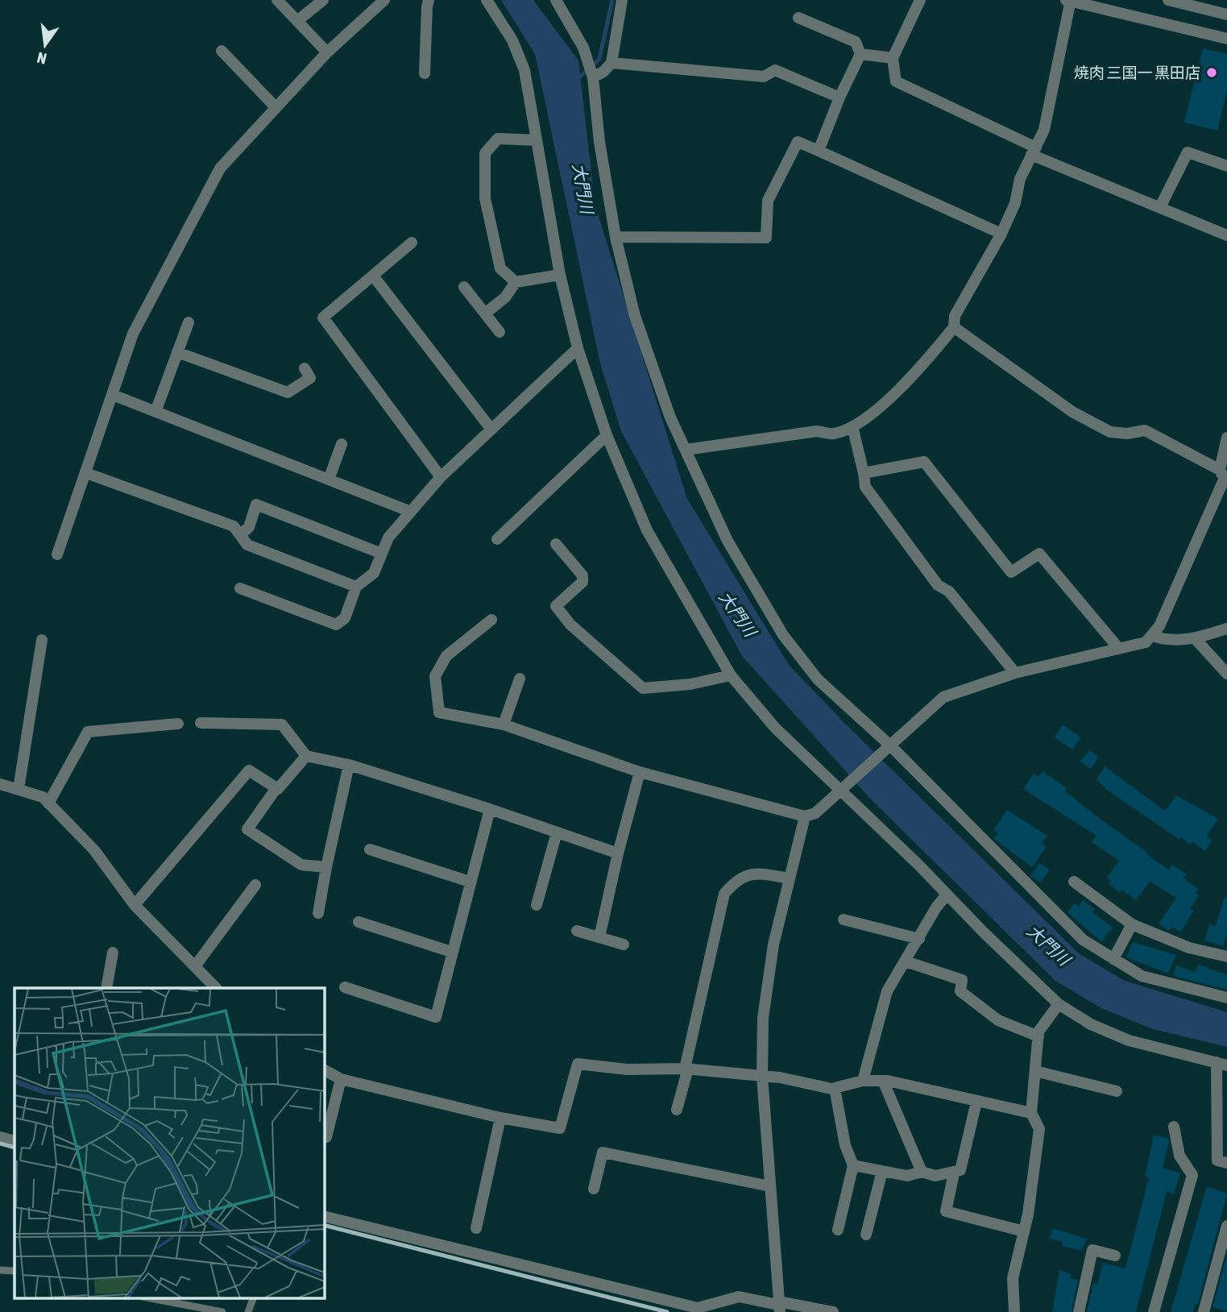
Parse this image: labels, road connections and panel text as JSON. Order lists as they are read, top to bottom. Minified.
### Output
{"water":["大門川"],"places":["焼肉 三国一 黒田店"],"north":"bottom"}
